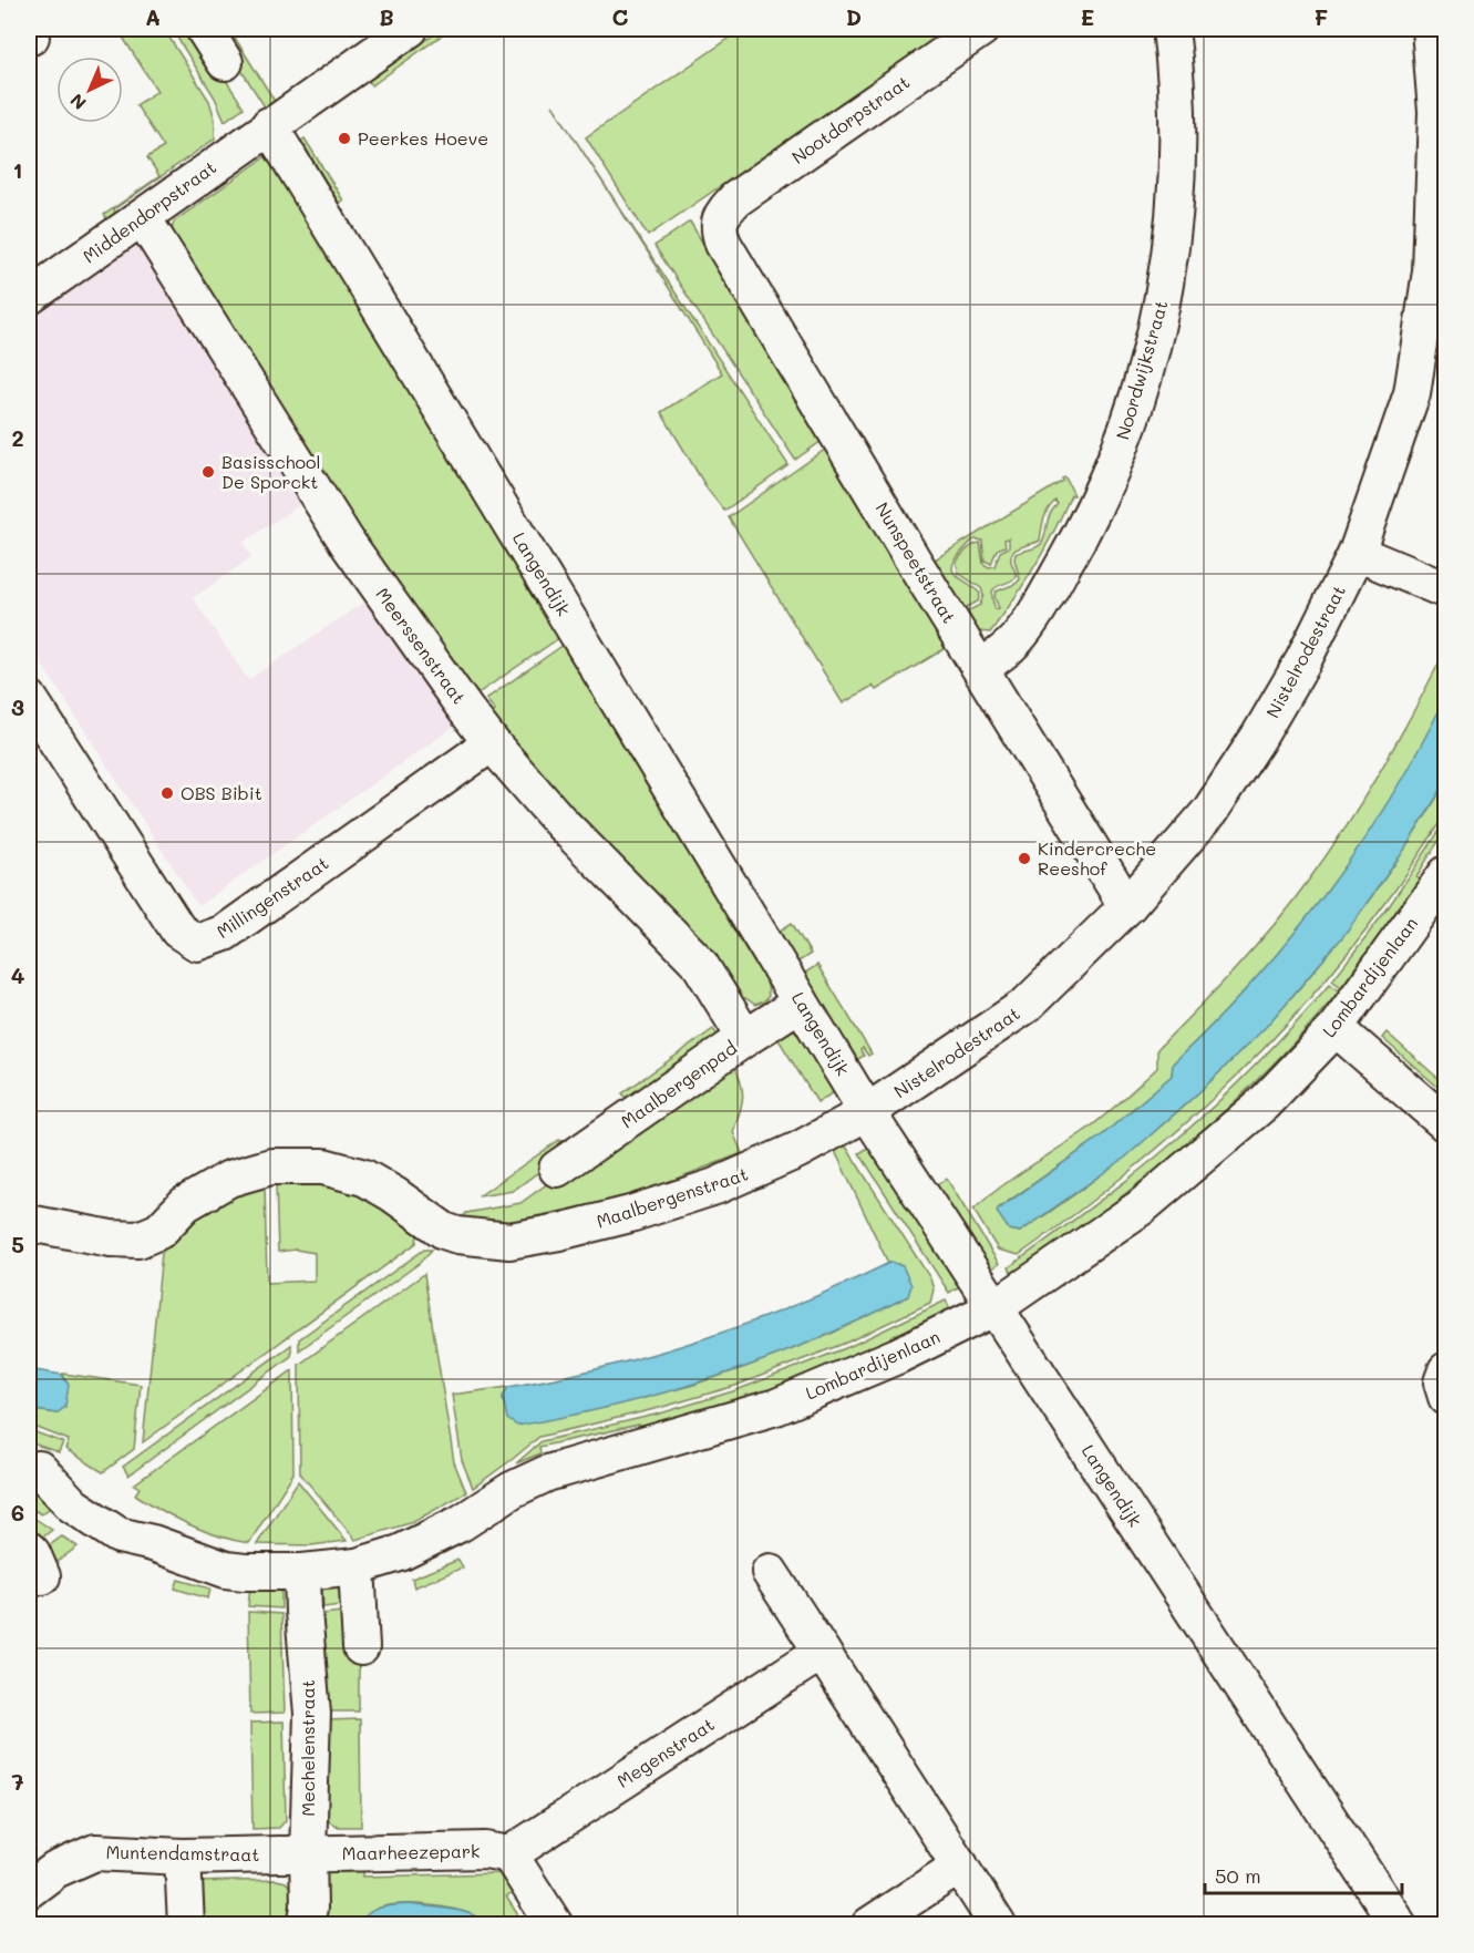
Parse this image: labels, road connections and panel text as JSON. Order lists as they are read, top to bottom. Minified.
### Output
{"streets":{"street":["Nootdorpstraat","Middendorpstraat","Noordwijkstraat","Nunspeetstraat","Langendijk","Meerssenstraat","Nistelrodestraat","Millingenstraat","Lombardijenlaan","Maalbergenpad","Maalbergenstraat","Mechelenstraat","Megenstraat","Maarheezepark","Muntendamstraat"]},"crossings":[["Nootdorpstraat","Nunspeetstraat"],["Middendorpstraat","Langendijk"],["Middendorpstraat","Meerssenstraat"],["Noordwijkstraat","Nunspeetstraat"],["Nunspeetstraat","Nistelrodestraat"],["Langendijk","Nistelrodestraat"],["Langendijk","Lombardijenlaan"],["Langendijk","Maalbergenpad"],["Langendijk","Maalbergenstraat"],["Meerssenstraat","Millingenstraat"],["Meerssenstraat","Maalbergenpad"],["Nistelrodestraat","Maalbergenstraat"],["Lombardijenlaan","Mechelenstraat"],["Mechelenstraat","Maarheezepark"],["Mechelenstraat","Muntendamstraat"],["Megenstraat","Maarheezepark"],["Maarheezepark","Muntendamstraat"]],"places":["Peerkes Hoeve","Basisschool De Sporckt","OBS Bibit","Kindercreche Reeshof"],"scale_bar":"50 m","north":"bottom left","grid":{"columns":["A","B","C","D","E","F"],"rows":["1","2","3","4","5","6","7"]}}
